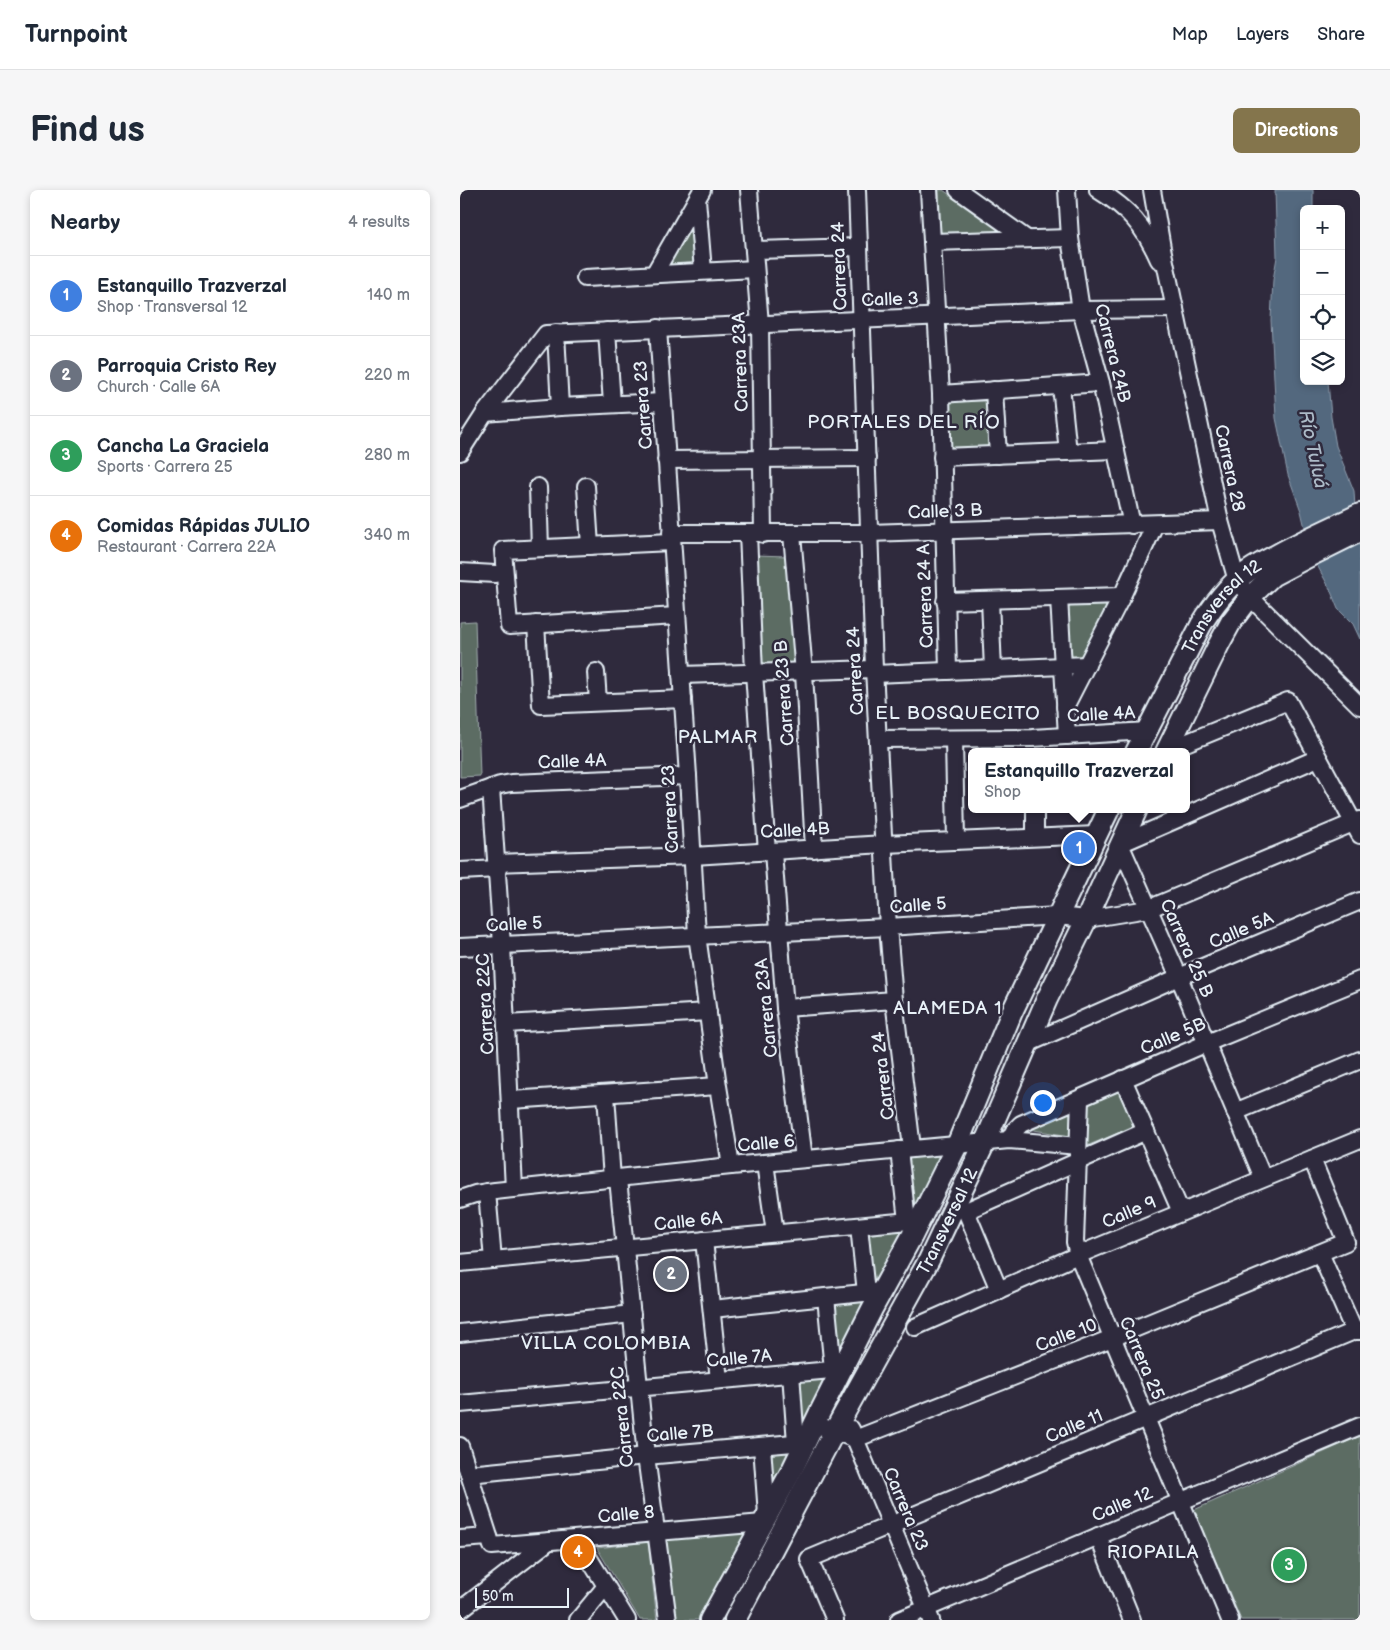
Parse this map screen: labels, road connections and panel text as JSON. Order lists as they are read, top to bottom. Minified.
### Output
{"streets":{"main road":["Transversal 12"],"street":["Carrera 24","Calle 3","Carrera 24B","Carrera 23A","Carrera 23","Carrera 28","Calle 3 B","Carrera 24 A","Carrera 23 B","Calle 4A","Calle 4B","Calle 5","Calle 5A","Carrera 25 B","Carrera 22C","Calle 5B","Calle 6","Calle 9","Calle 6A","Calle 10","Calle 7A","Carrera 25","Calle 11","Calle 7B","Calle 12","Calle 8"]},"crossings":[["Carrera 24","Calle 3"],["Carrera 24","Calle 3 B"],["Carrera 24","Transversal 12"],["Carrera 24","Calle 4A"],["Carrera 24","Calle 4B"],["Carrera 24","Calle 5"],["Carrera 24","Calle 6"],["Carrera 24","Calle 6A"],["Calle 3","Carrera 24B"],["Calle 3","Carrera 23A"],["Calle 3","Carrera 23"],["Calle 3","Carrera 28"],["Calle 3","Carrera 24 A"],["Carrera 24B","Calle 3 B"],["Carrera 23A","Calle 3 B"],["Carrera 23A","Calle 4B"],["Carrera 23A","Calle 5"],["Carrera 23A","Calle 6"],["Carrera 23","Calle 3 B"],["Carrera 23","Transversal 12"],["Carrera 23","Calle 4A"],["Carrera 23","Calle 4B"],["Carrera 23","Calle 5"],["Carrera 23","Calle 6"],["Carrera 23","Calle 10"],["Carrera 23","Calle 11"],["Carrera 23","Calle 12"],["Carrera 28","Calle 3 B"],["Carrera 28","Transversal 12"],["Calle 3 B","Carrera 24 A"],["Calle 3 B","Carrera 23 B"],["Transversal 12","Calle 4A"],["Transversal 12","Calle 4B"],["Transversal 12","Calle 5"],["Transversal 12","Calle 5A"],["Transversal 12","Carrera 25 B"],["Transversal 12","Calle 6"],["Transversal 12","Calle 6A"],["Transversal 12","Calle 7A"],["Transversal 12","Calle 7B"],["Transversal 12","Calle 8"],["Carrera 23 B","Calle 4B"],["Calle 4A","Carrera 22C"],["Calle 4B","Carrera 22C"],["Calle 5","Carrera 25 B"],["Calle 5","Carrera 22C"],["Calle 5A","Carrera 25 B"],["Carrera 25 B","Calle 5B"],["Carrera 25 B","Calle 9"],["Carrera 22C","Calle 6"],["Carrera 22C","Calle 6A"],["Carrera 22C","Calle 7A"],["Carrera 22C","Calle 7B"],["Carrera 22C","Calle 8"],["Calle 5B","Calle 6"],["Calle 5B","Carrera 25"],["Calle 6","Carrera 25"],["Calle 9","Calle 10"],["Calle 9","Carrera 25"],["Calle 10","Carrera 25"],["Carrera 25","Calle 11"],["Carrera 25","Calle 12"]],"districts":["PORTALES DEL RÍO","EL BOSQUECITO","PALMAR","ALAMEDA 1","VILLA COLOMBIA","RIOPAILA"],"water":["Río Tuluá"],"scale_bar":"50 m","page":{"header":"Turnpoint","nav":["Map","Layers","Share"],"buttons":"Directions","title":"Find us","heading":["Nearby","4 results"],"map_buttons":["+","−"],"list":[{"mark":"1","name":"Estanquillo Trazverzal","note":"Shop · Transversal 12","value":"140 m"},{"mark":"2","name":"Parroquia Cristo Rey","note":"Church · Calle 6A","value":"220 m"},{"mark":"3","name":"Cancha La Graciela","note":"Sports · Carrera 25","value":"280 m"},{"mark":"4","name":"Comidas Rápidas JULIO","note":"Restaurant · Carrera 22A","value":"340 m"}],"popup":["Estanquillo Trazverzal","Shop"],"pins":["1","2","4","3"],"scale":"50 m"}}
